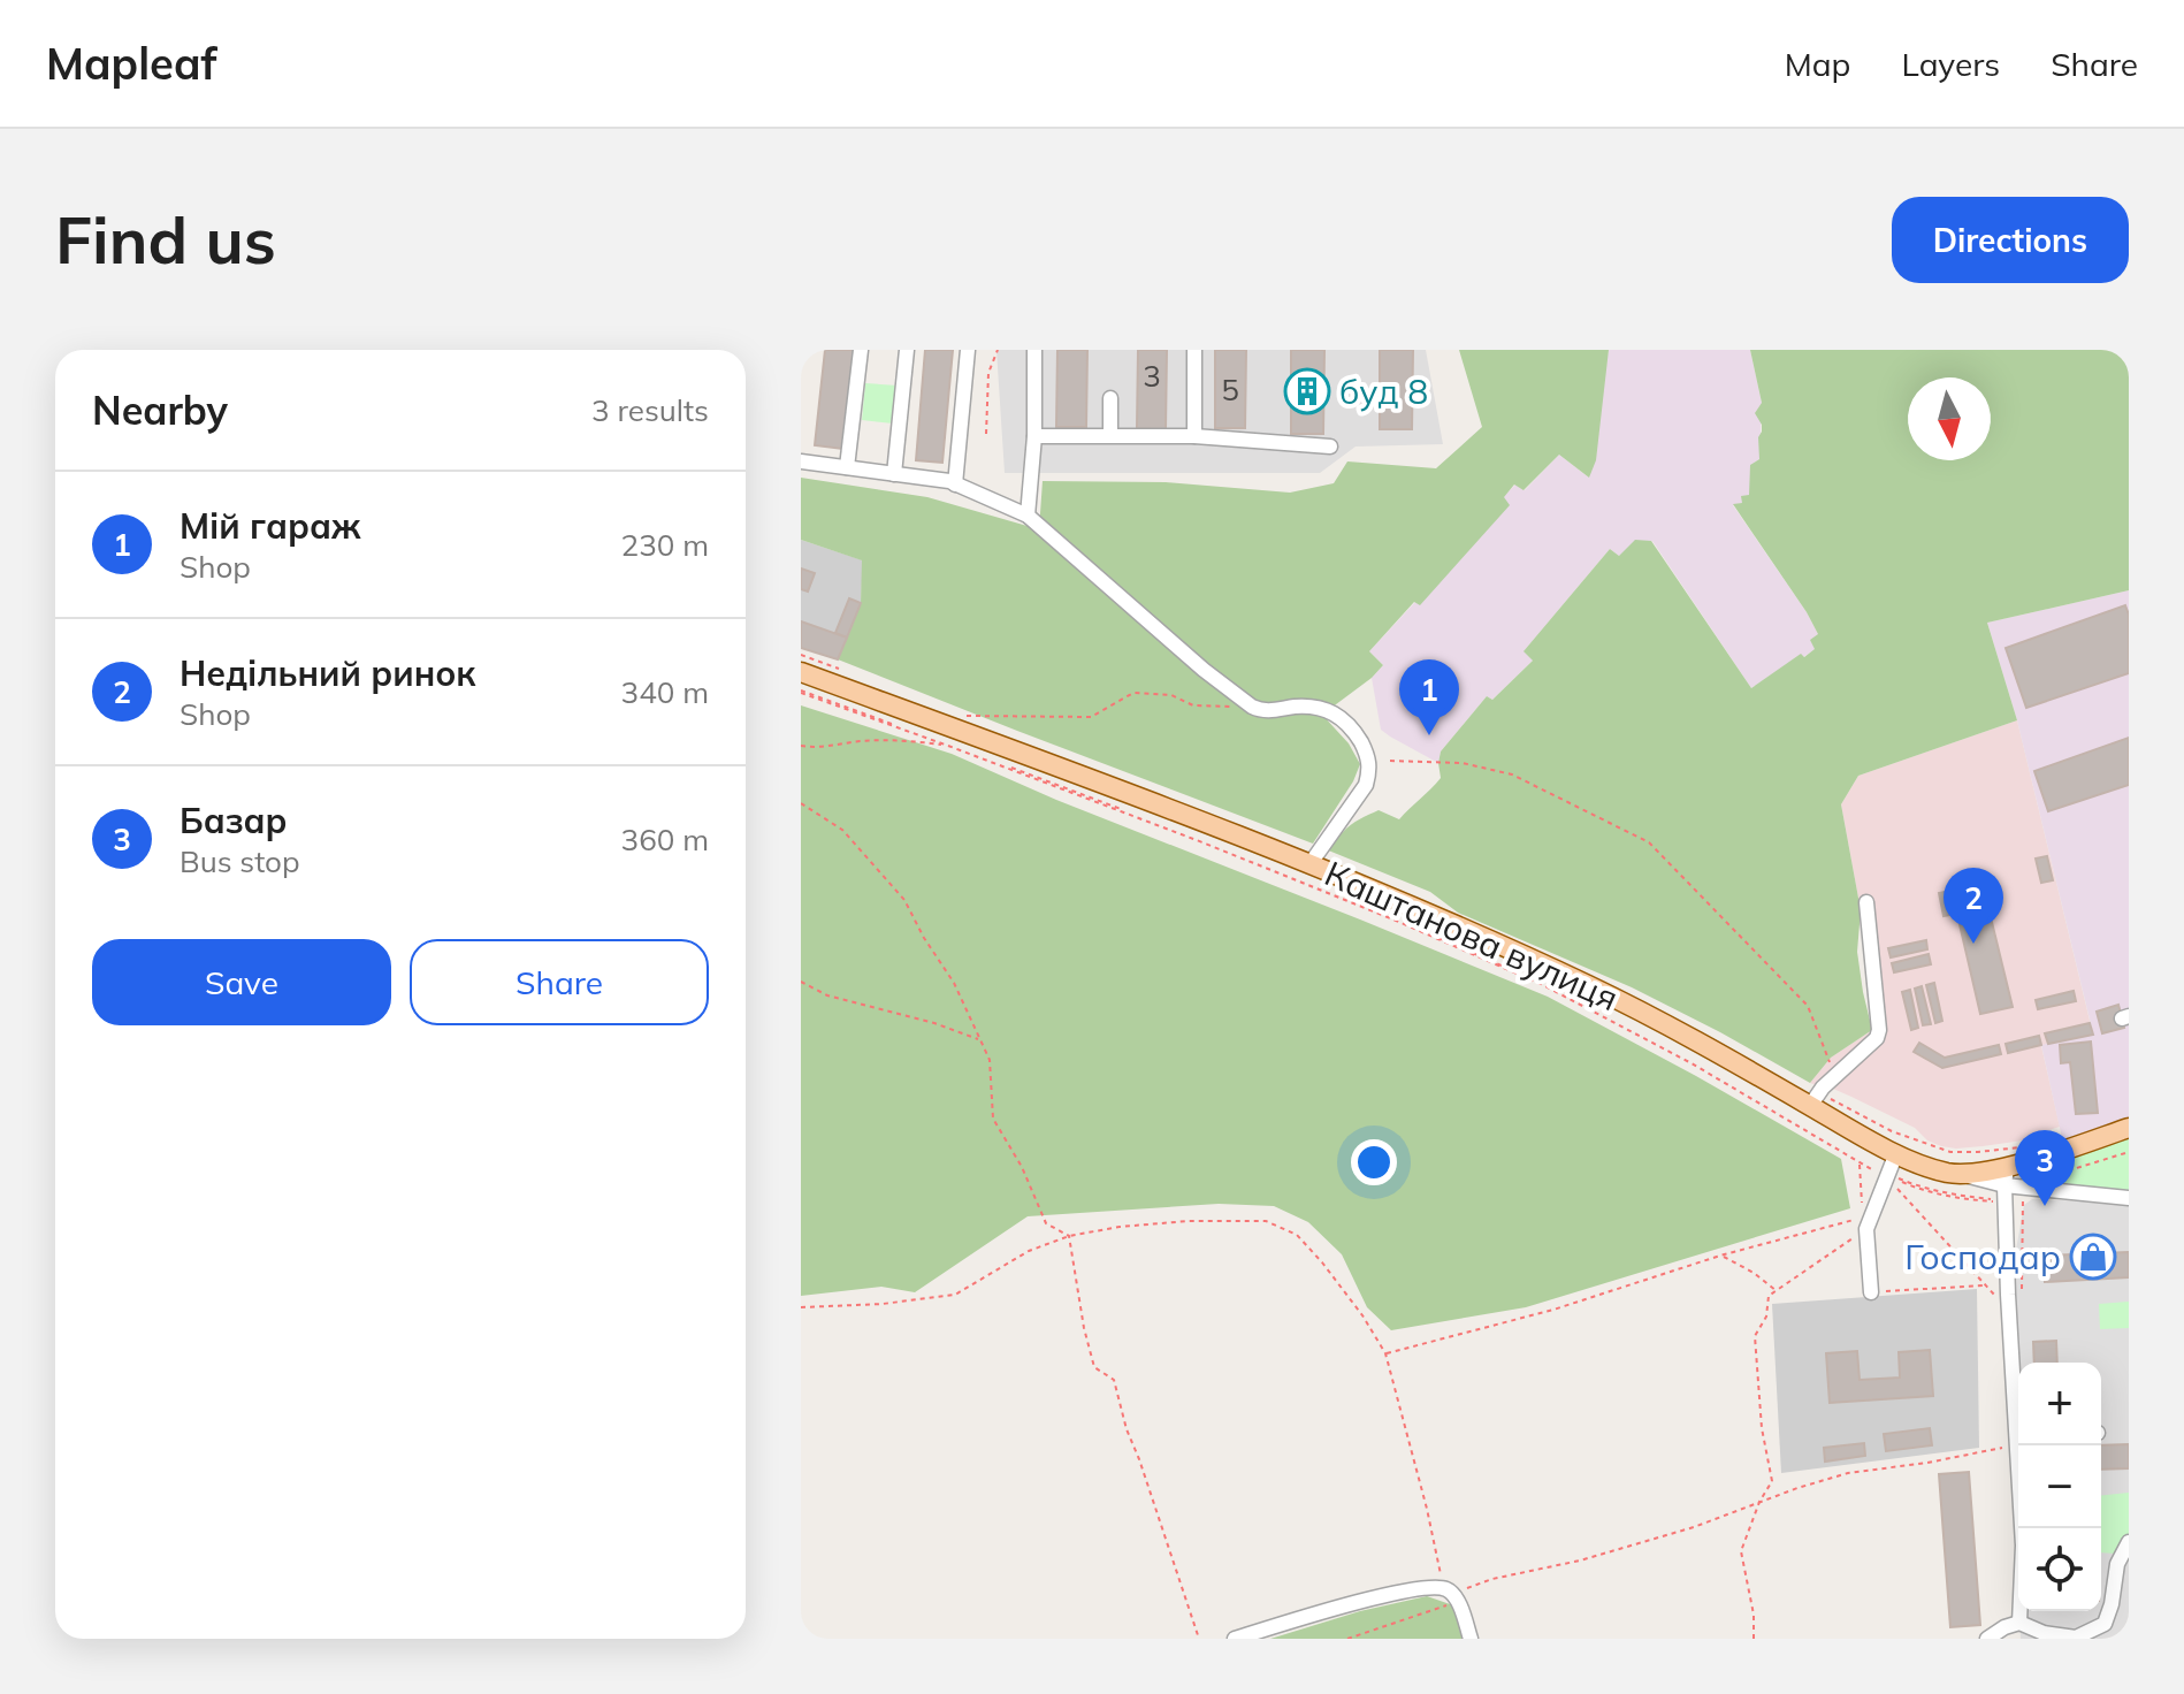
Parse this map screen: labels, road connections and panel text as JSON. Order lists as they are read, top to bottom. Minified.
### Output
{"streets":{"main road":["Каштанова вулиця"]},"places":{"building":["буд 8"],"shop":["Господар"]},"house_numbers":["3","5"],"north":"bottom","page":{"header":"Mapleaf","nav":["Map","Layers","Share"],"buttons":["Directions",["Save","Share"]],"title":"Find us","heading":["Nearby","3 results"],"list":[{"mark":"1","name":"Мій гараж","note":"Shop","value":"230 m"},{"mark":"2","name":"Недільний ринок","note":"Shop","value":"340 m"},{"mark":"3","name":"Базар","note":"Bus stop","value":"360 m"}],"pins":["1","2","3"],"map_buttons":["+","−"]}}
